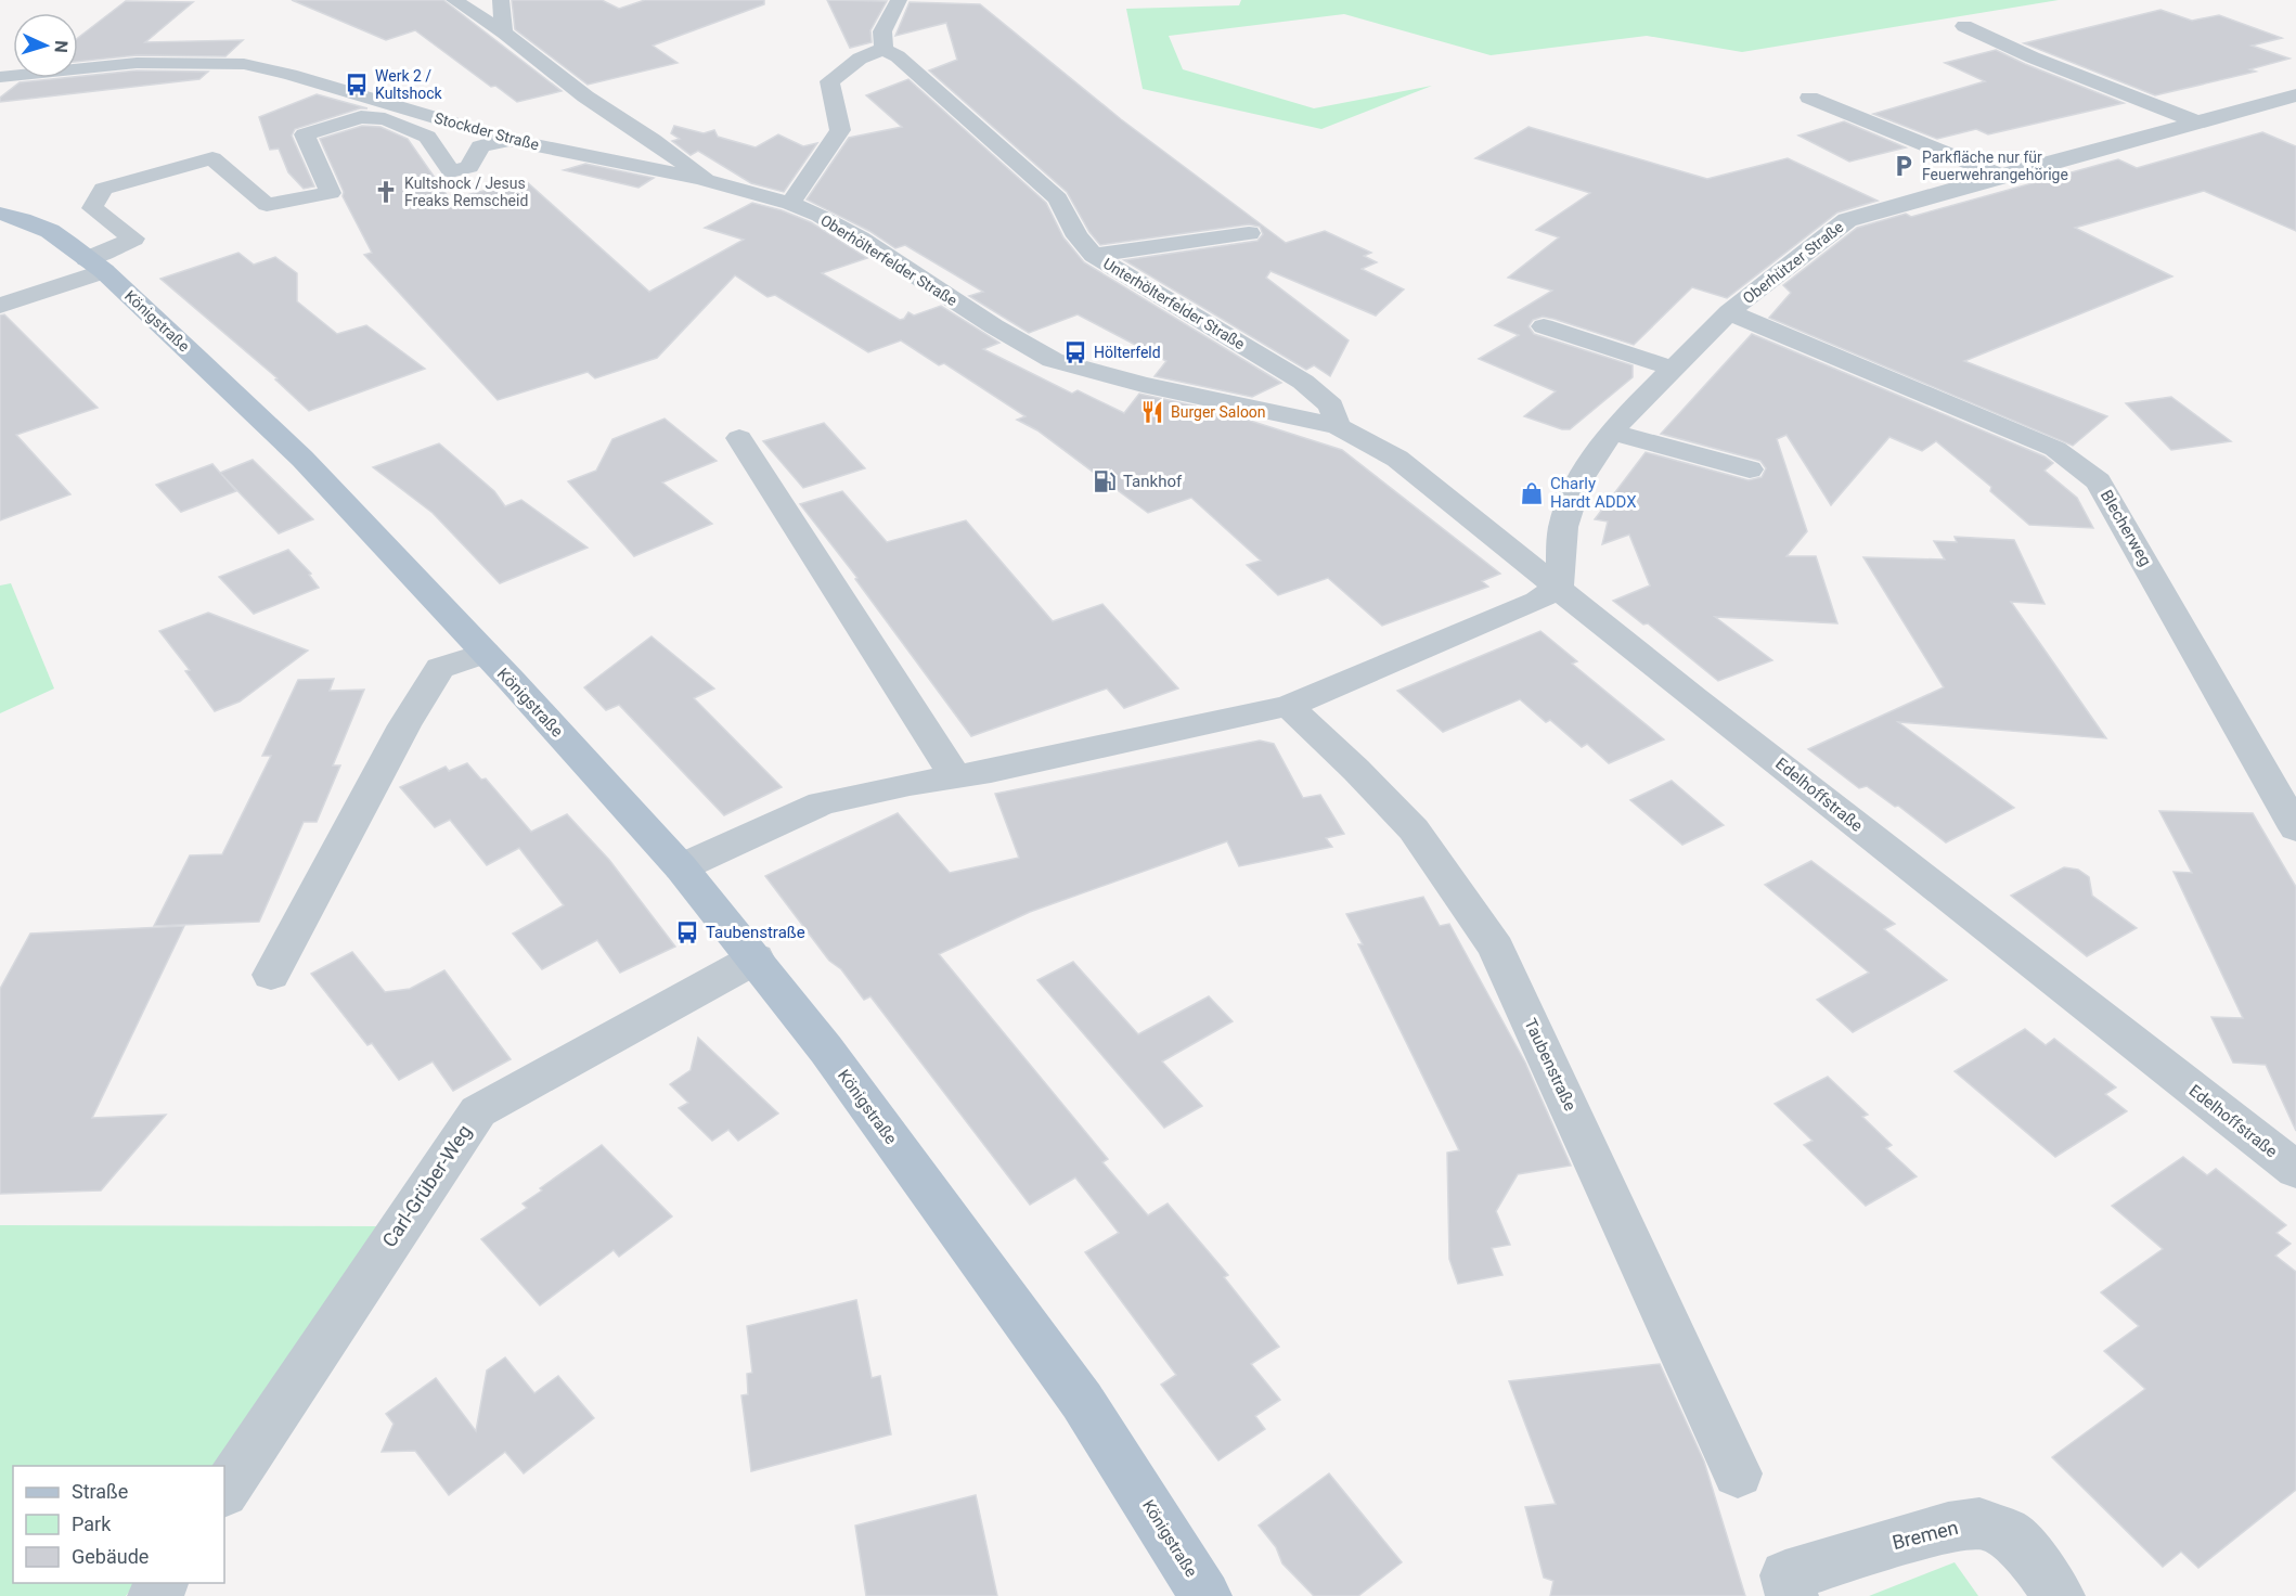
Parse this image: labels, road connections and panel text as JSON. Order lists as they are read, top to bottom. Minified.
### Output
{"streets":{"main road":["Königstraße"],"street":["Stockder Straße","Oberhölterfelder Straße","Oberhützer Straße","Unterhölterfelder Straße","Blecherweg","Edelhoffstraße","Taubenstraße","Carl-Grüber-Weg","Bremen"]},"crossings":[["Stockder Straße","Oberhölterfelder Straße"],["Oberhölterfelder Straße","Unterhölterfelder Straße"],["Oberhölterfelder Straße","Edelhoffstraße"],["Oberhützer Straße","Blecherweg"],["Oberhützer Straße","Edelhoffstraße"],["Unterhölterfelder Straße","Edelhoffstraße"],["Königstraße","Carl-Grüber-Weg"]],"places":{"bus stop":["Werk 2 / Kultshock","Hölterfeld","Taubenstraße"],"parking":["Parkfläche nur für Feuerwehrangehörige"],"church":["Kultshock / Jesus Freaks Remscheid"],"restaurant":["Burger Saloon"],"fuel station":["Tankhof"],"shop":["Charly Hardt ADDX"]},"legend":["Straße","Park","Gebäude"],"north":"right"}
